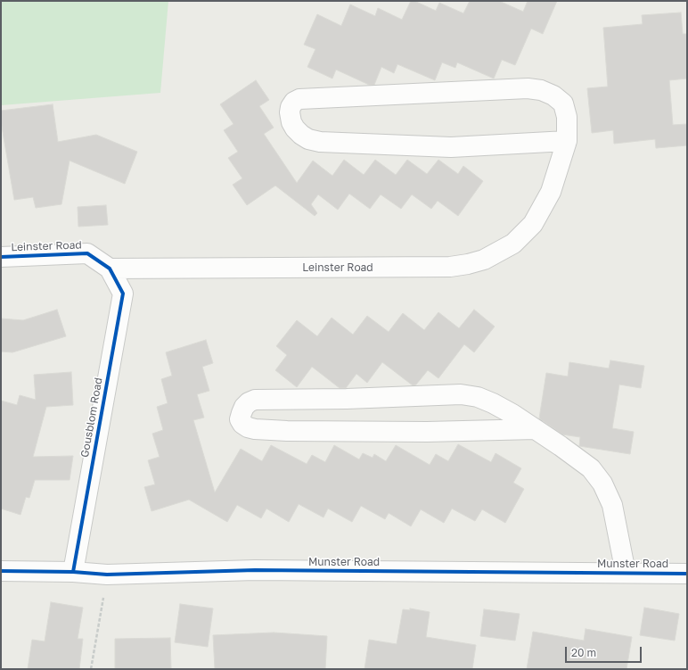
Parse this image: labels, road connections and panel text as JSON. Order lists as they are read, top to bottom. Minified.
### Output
{"streets":{"street":["Leinster Road","Gousblom Road","Munster Road"]},"crossings":[["Leinster Road","Gousblom Road"],["Gousblom Road","Munster Road"]],"scale_bar":"20 m"}
